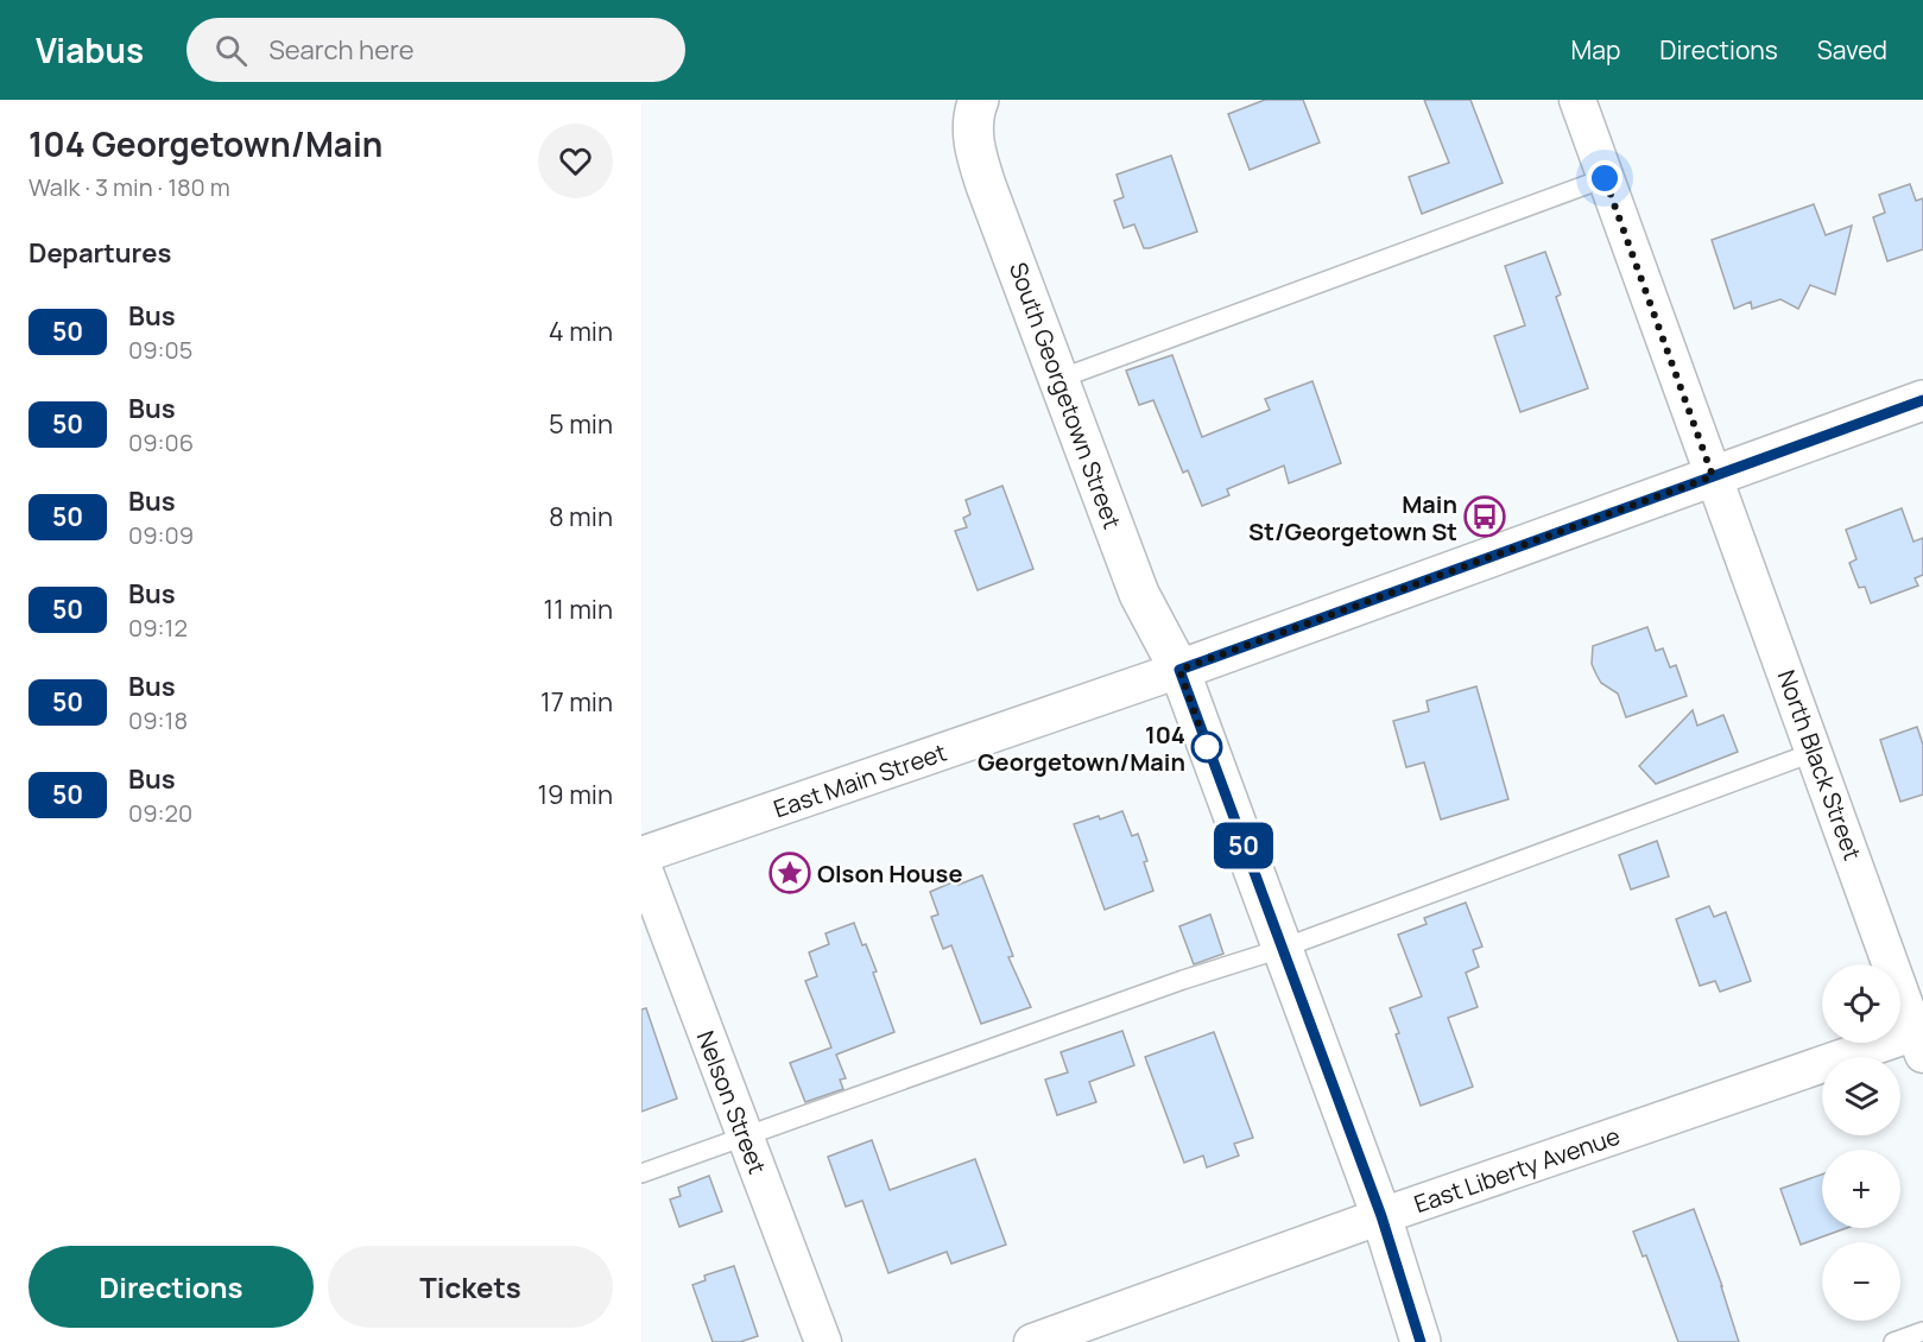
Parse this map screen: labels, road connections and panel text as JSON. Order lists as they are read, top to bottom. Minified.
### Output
{"streets":{"street":["South Georgetown Street","North Black Street","East Main Street","Nelson Street","East Liberty Avenue"]},"crossings":[["South Georgetown Street","East Main Street"],["South Georgetown Street","East Liberty Avenue"],["North Black Street","East Main Street"],["North Black Street","East Liberty Avenue"]],"places":{"bus stop":["Main St/Georgetown St"],"other":["104 Georgetown/Main"],"place":["Olson House"]},"lines":["bus line 50"],"page":{"header":"Viabus","search":"Search here","nav":["Map","Directions","Saved"],"heading":[["104 Georgetown/Main","Walk · 3 min · 180 m"],"Departures"],"on_map":"50","list":[{"mark":"50","name":"Bus","note":"09:05","value":"4 min"},{"mark":"50","name":"Bus","note":"09:06","value":"5 min"},{"mark":"50","name":"Bus","note":"09:09","value":"8 min"},{"mark":"50","name":"Bus","note":"09:12","value":"11 min"},{"mark":"50","name":"Bus","note":"09:18","value":"17 min"},{"mark":"50","name":"Bus","note":"09:20","value":"19 min"}],"map_buttons":["+","−"],"buttons":["Directions","Tickets"]}}
